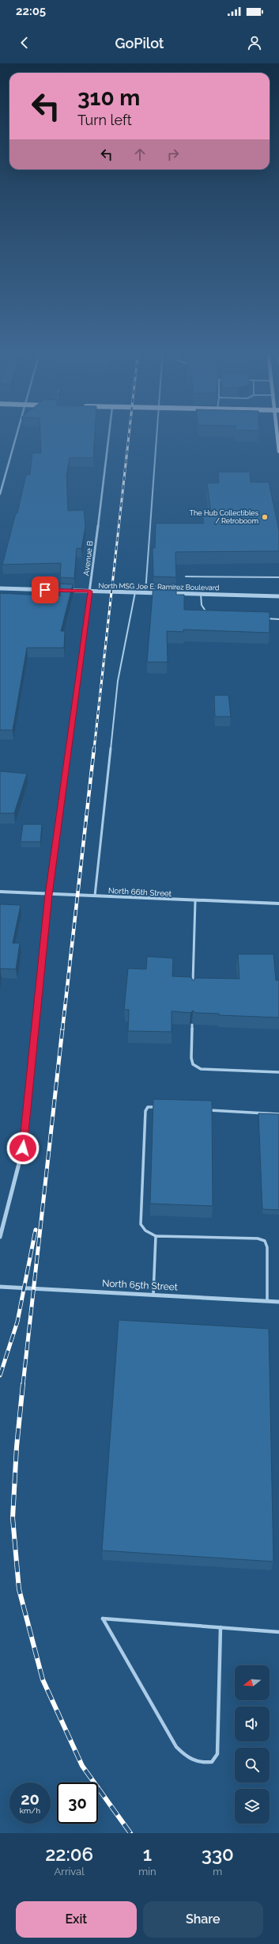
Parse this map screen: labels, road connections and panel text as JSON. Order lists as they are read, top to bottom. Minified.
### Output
{"streets":{"street":["Avenue B","North MSG Joe E. Ramirez Boulevard","North 66th Street","North 65th Street"]},"crossings":[["Avenue B","North MSG Joe E. Ramirez Boulevard"],["Avenue B","North 66th Street"]],"places":["The Hub Collectibles / Retroboom"],"north":"left","page":{"status":"22:05","header":"GoPilot","turn":["310 m","Turn left"],"speed":"20 km/h","limit":"30","eta":["22:06","Arrival","1","min","330","m"],"buttons":["Exit","Share"]}}
